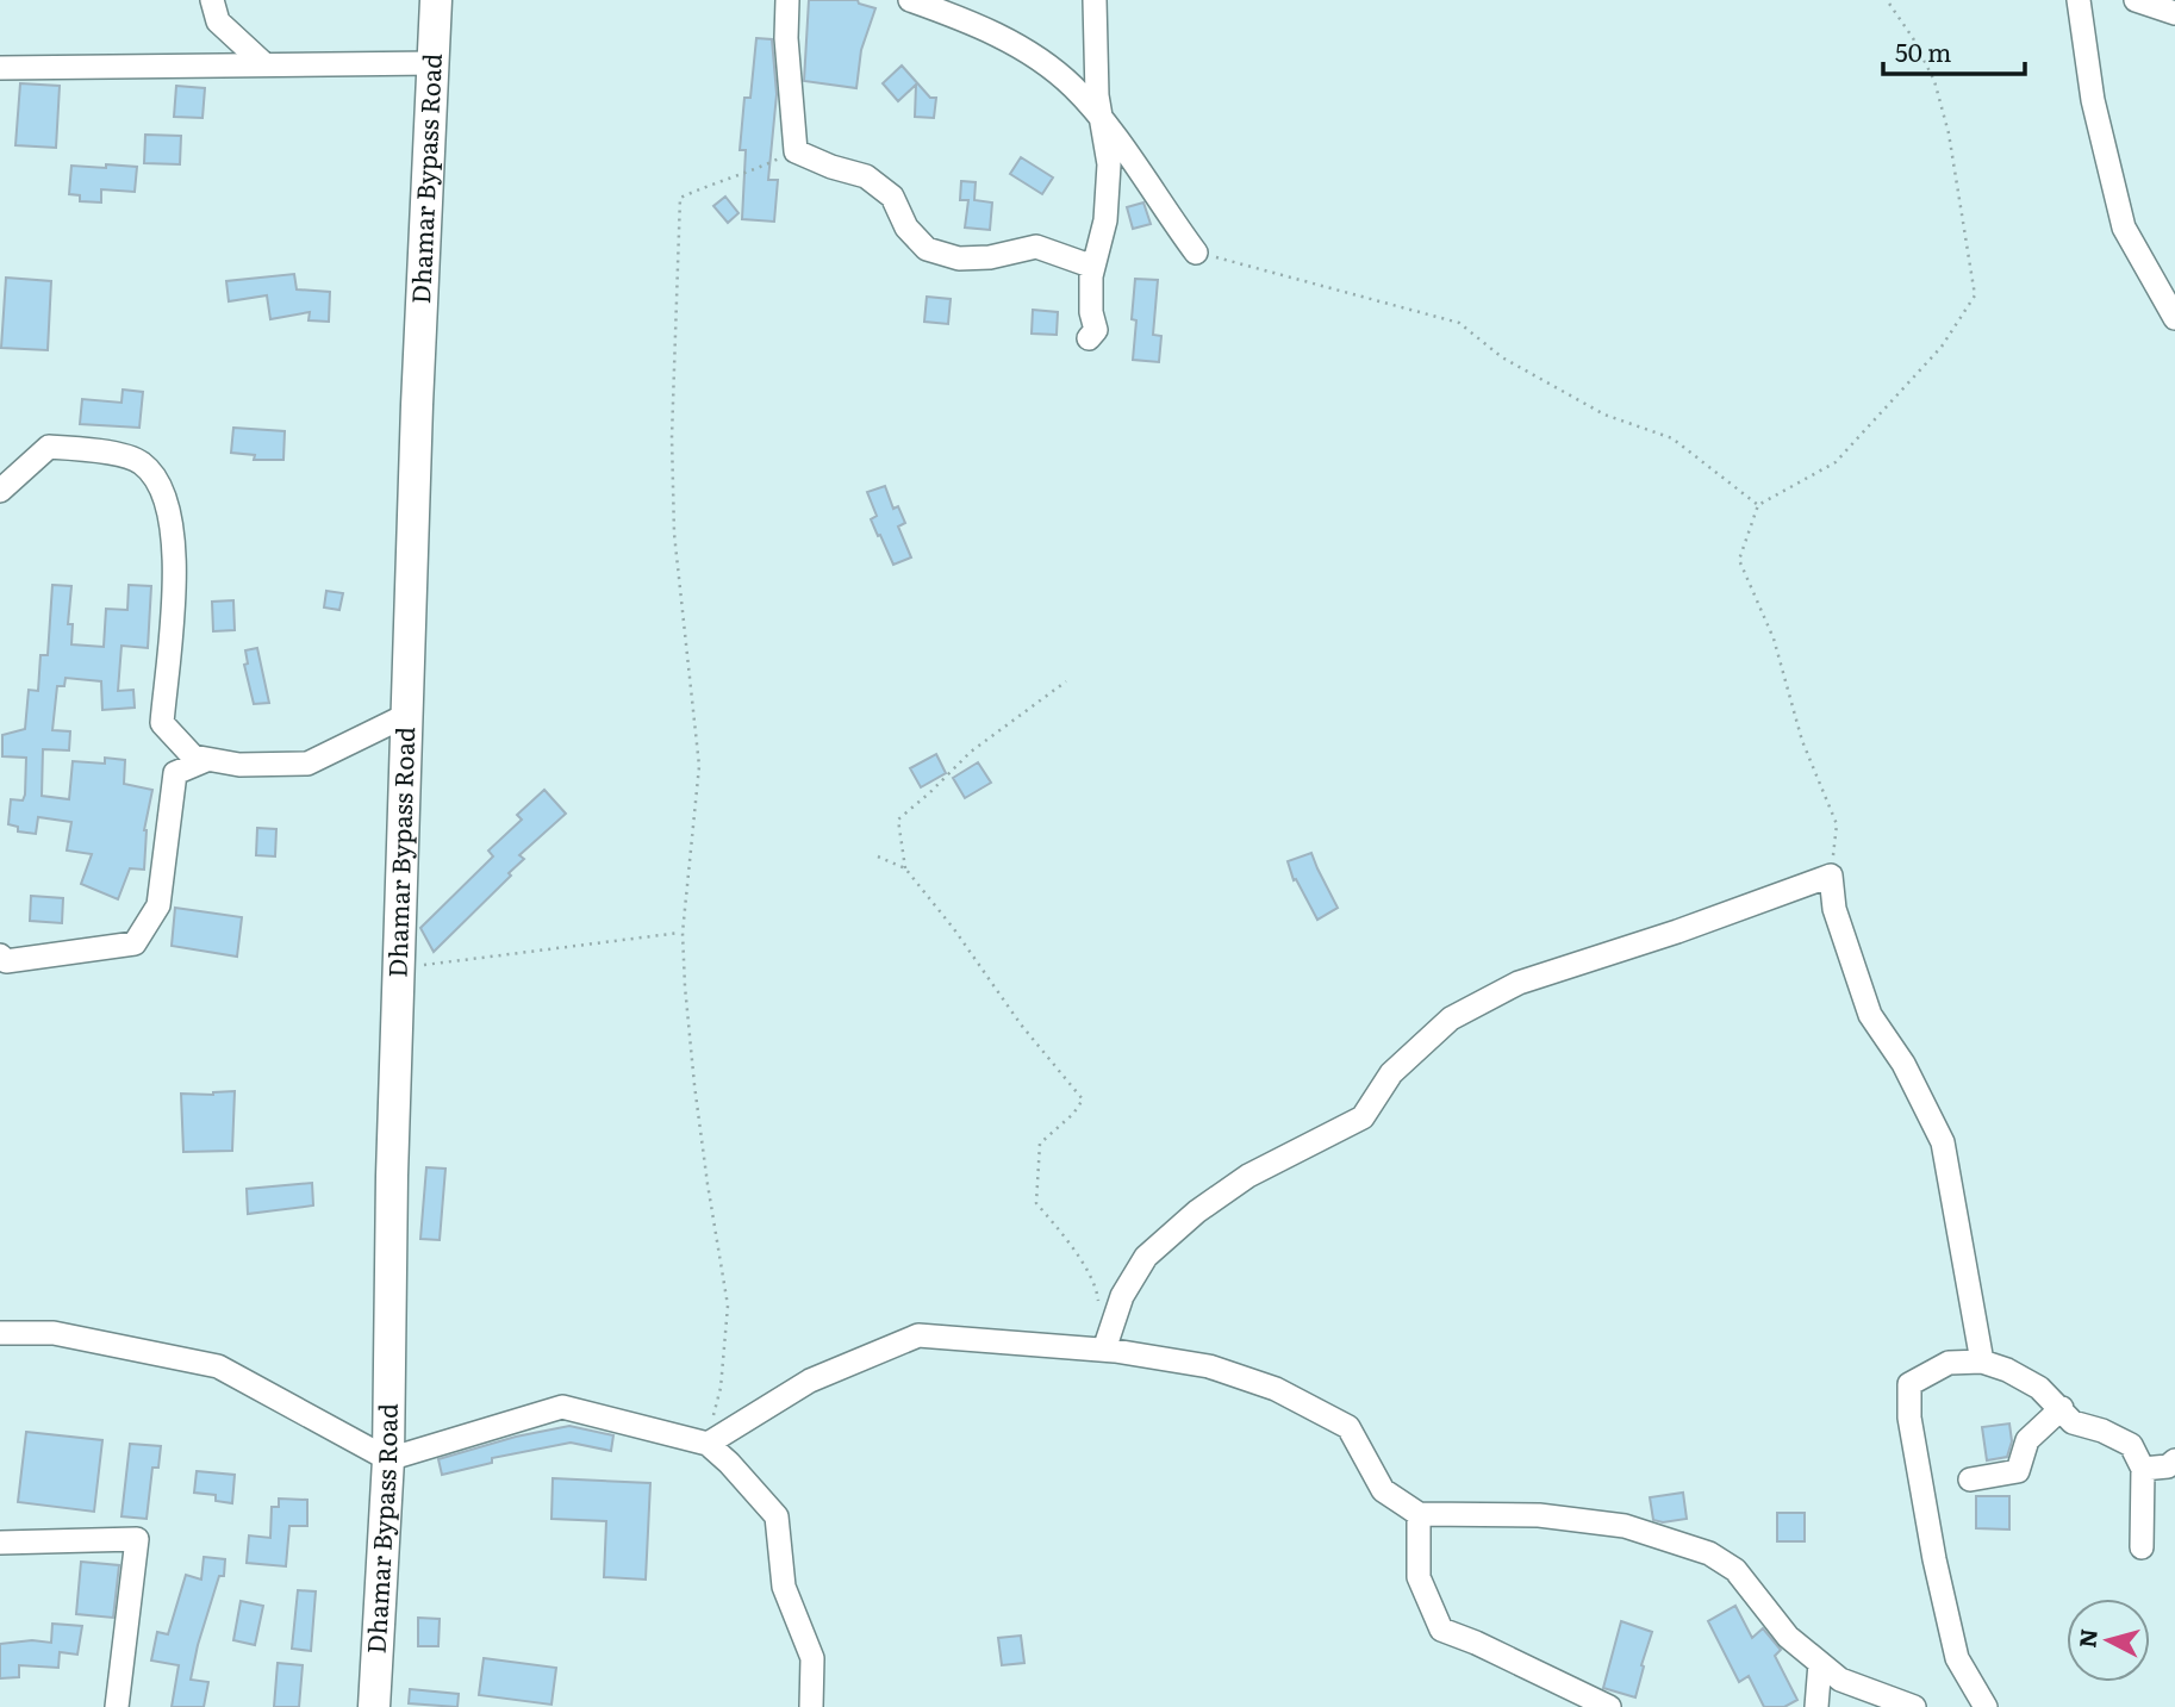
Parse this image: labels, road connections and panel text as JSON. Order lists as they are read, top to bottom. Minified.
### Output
{"streets":{"main road":["Dhamar Bypass Road"]},"scale_bar":"50 m","north":"left"}
